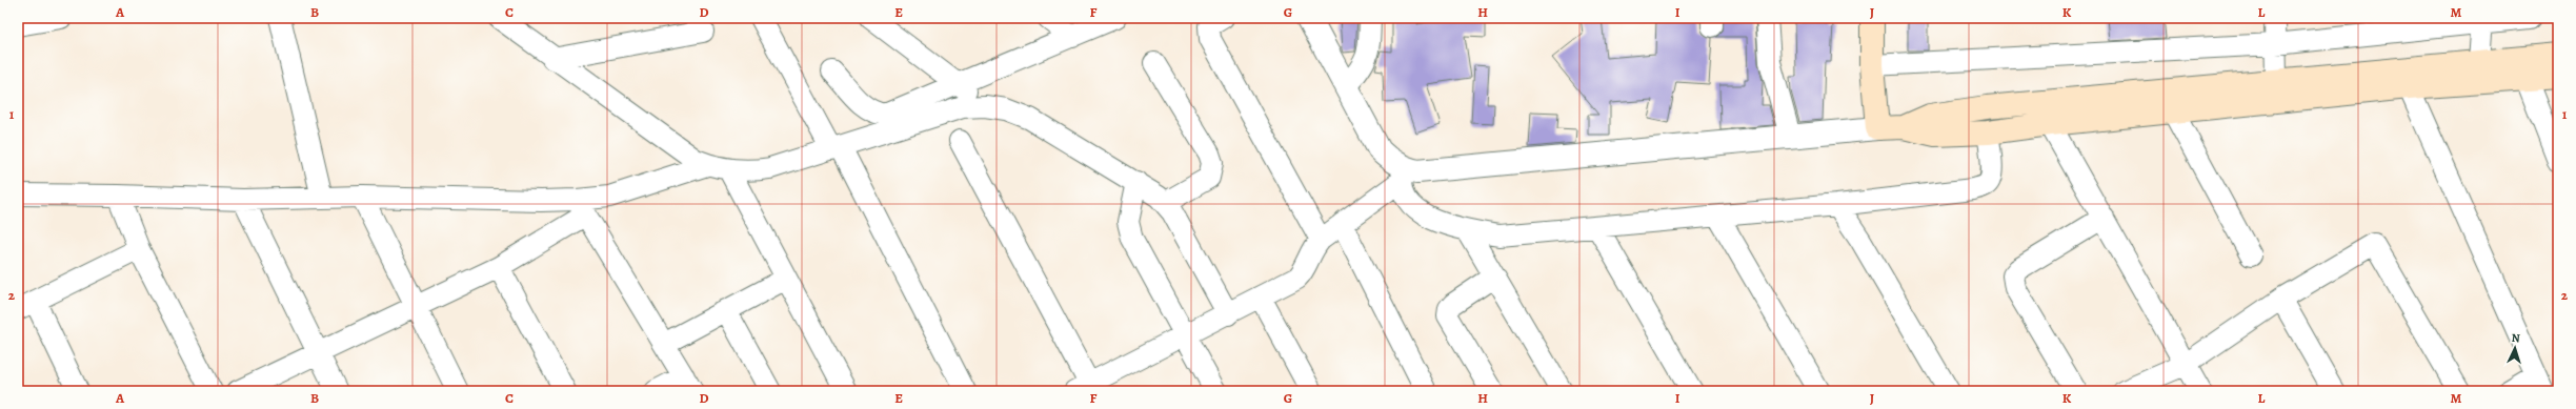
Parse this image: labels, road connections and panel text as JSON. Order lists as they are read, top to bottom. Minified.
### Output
{"north":"top","grid":{"columns":["A","B","C","D","E","F","G","H","I","J","K","L","M"],"rows":["1","2"]}}
